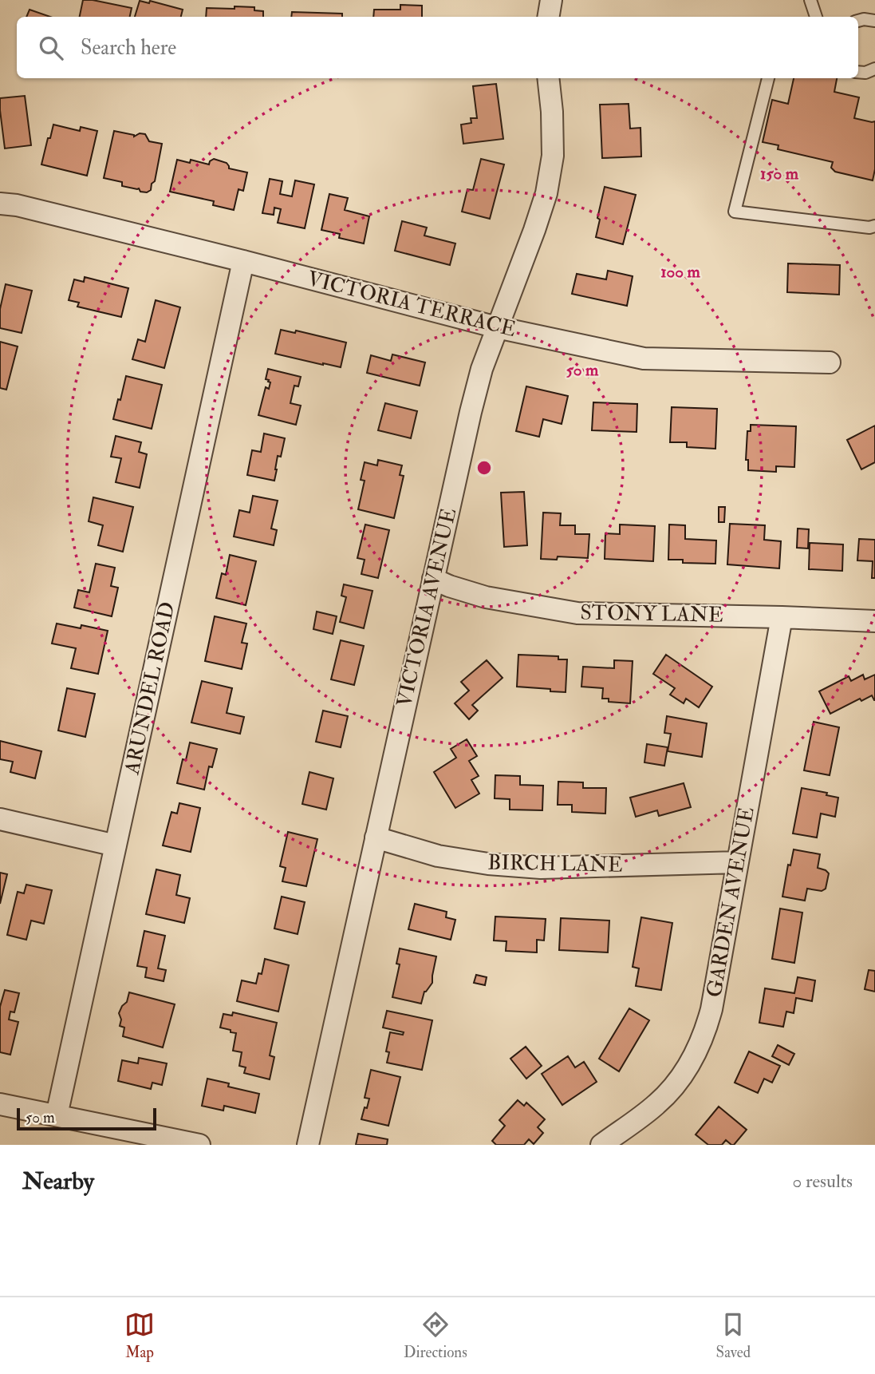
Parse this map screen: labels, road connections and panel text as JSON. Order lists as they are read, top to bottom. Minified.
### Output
{"streets":{"street":["VICTORIA TERRACE","VICTORIA AVENUE","STONY LANE","ARUNDEL ROAD","BIRCH LANE","GARDEN AVENUE"]},"crossings":[["VICTORIA TERRACE","VICTORIA AVENUE"],["VICTORIA TERRACE","ARUNDEL ROAD"],["VICTORIA AVENUE","STONY LANE"],["VICTORIA AVENUE","BIRCH LANE"],["STONY LANE","GARDEN AVENUE"],["BIRCH LANE","GARDEN AVENUE"]],"scale_bar":"50 m","page":{"search":"Search here","scale":"50 m","heading":["Nearby","0 results"],"nav":["Map","Directions","Saved"]},"rings":["150 m","100 m","50 m"]}
